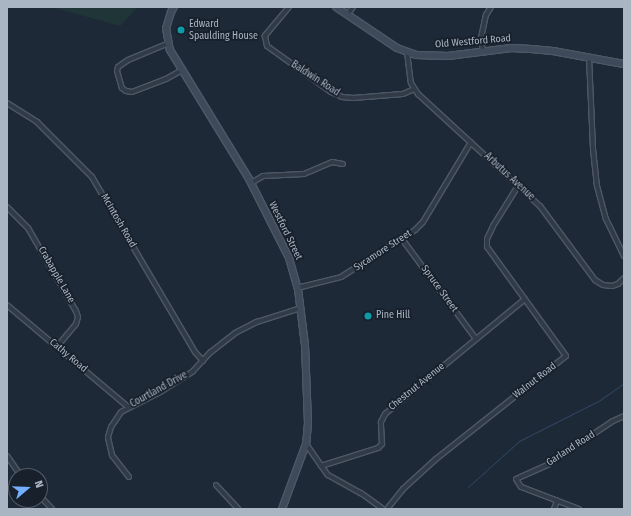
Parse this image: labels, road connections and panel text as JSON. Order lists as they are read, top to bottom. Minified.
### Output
{"streets":{"main road":["Old Westford Road","Westford Street"],"street":["Baldwin Road","Arbutus Avenue","McIntosh Road","Sycamore Street","Crabapple Lane","Spruce Street","Cathy Road","Walnut Road","Chestnut Avenue","Courtland Drive","Garland Road"]},"crossings":[["Baldwin Road","Arbutus Avenue"],["Arbutus Avenue","Sycamore Street"],["Arbutus Avenue","Walnut Road"],["McIntosh Road","Courtland Drive"],["Westford Street","Sycamore Street"],["Westford Street","Courtland Drive"],["Sycamore Street","Spruce Street"],["Crabapple Lane","Cathy Road"],["Spruce Street","Chestnut Avenue"],["Cathy Road","Courtland Drive"],["Walnut Road","Chestnut Avenue"]],"places":["Edward Spaulding House","Pine Hill"],"north":"right"}
